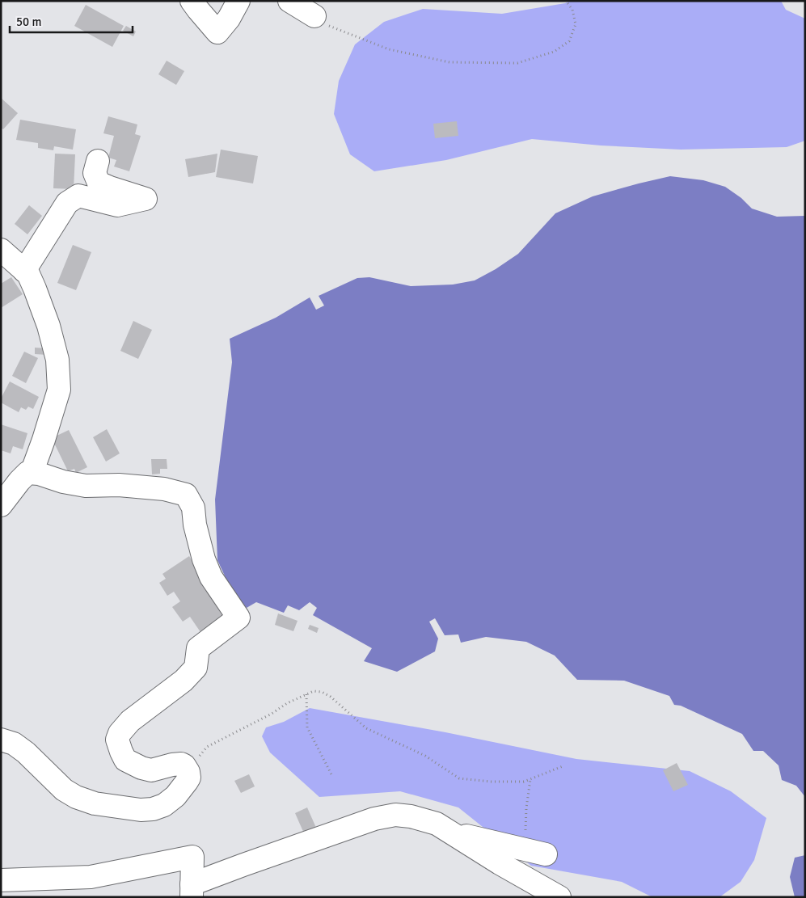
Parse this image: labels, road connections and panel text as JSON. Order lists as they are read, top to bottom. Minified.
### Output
{"scale_bar":"50 m"}
